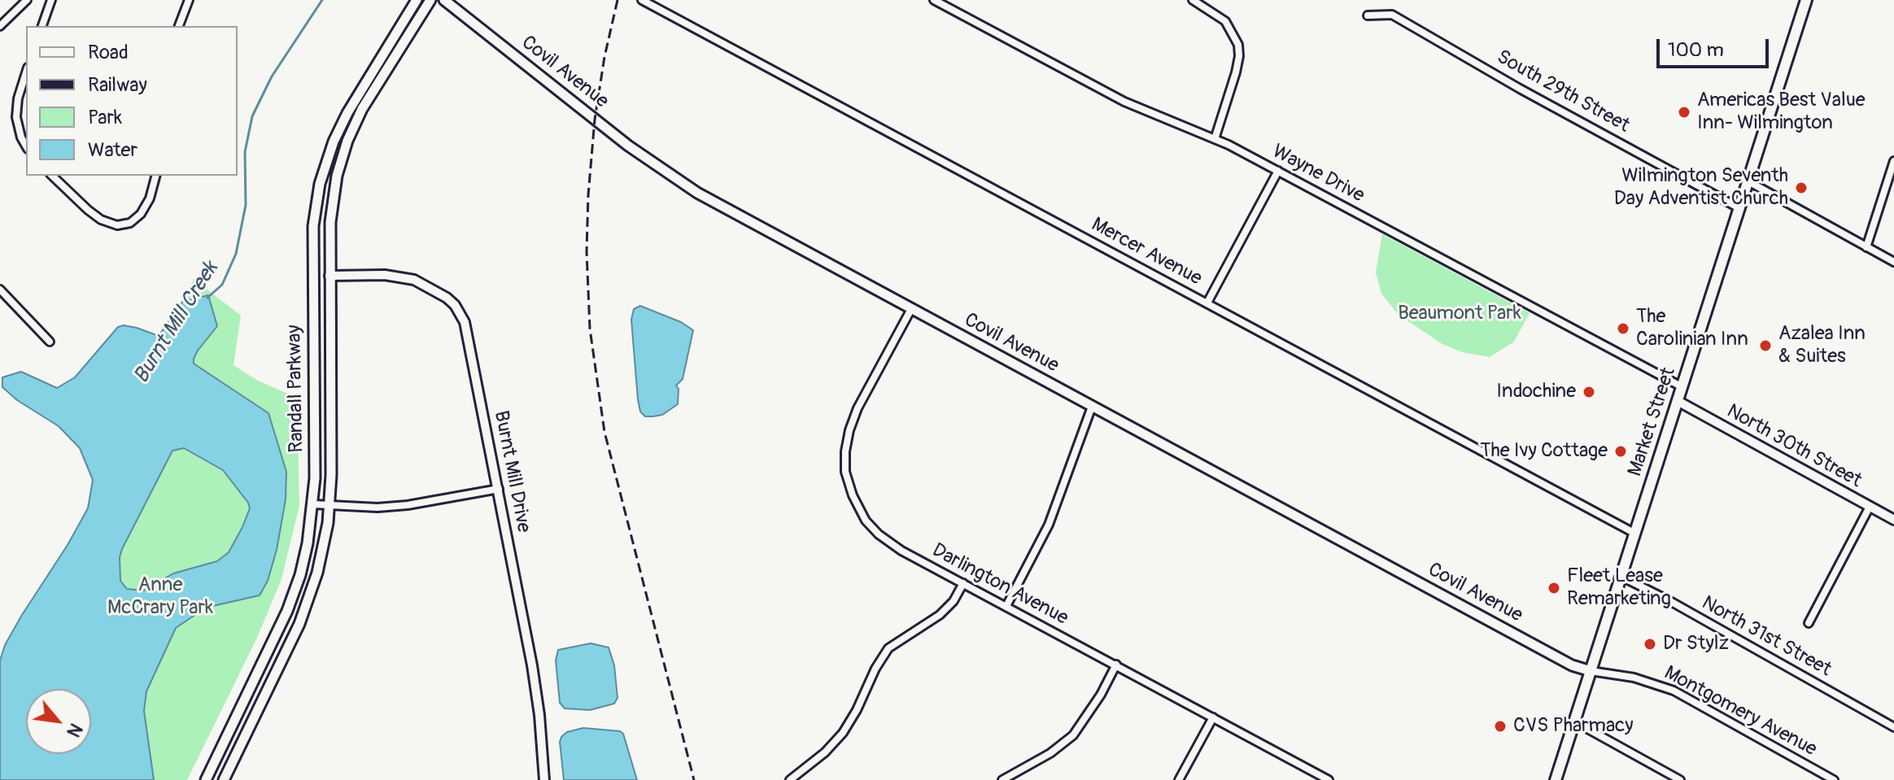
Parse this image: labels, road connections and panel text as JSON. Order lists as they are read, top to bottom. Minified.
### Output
{"streets":{"main road":["Covil Avenue","Randall Parkway","Market Street"],"street":["South 29th Street","Wayne Drive","Mercer Avenue","North 30th Street","Burnt Mill Drive","Darlington Avenue","North 31st Street","Montgomery Avenue"]},"crossings":[["Covil Avenue","Market Street"],["Covil Avenue","Darlington Avenue"],["Covil Avenue","Montgomery Avenue"],["South 29th Street","Market Street"],["Wayne Drive","Market Street"],["Mercer Avenue","Market Street"],["Randall Parkway","Burnt Mill Drive"],["Market Street","North 30th Street"],["Market Street","North 31st Street"],["Market Street","Montgomery Avenue"]],"water":["Burnt Mill Creek"],"parks":["Beaumont Park","Anne McCrary Park"],"places":["Americas Best Value Inn- Wilmington","Wilmington Seventh Day Adventist Church","The Carolinian Inn","Azalea Inn & Suites","Indochine","The Ivy Cottage","Fleet Lease Remarketing","Dr Stylz","CVS Pharmacy"],"legend":["Road","Railway","Park","Water"],"scale_bar":"100 m","north":"bottom right"}
